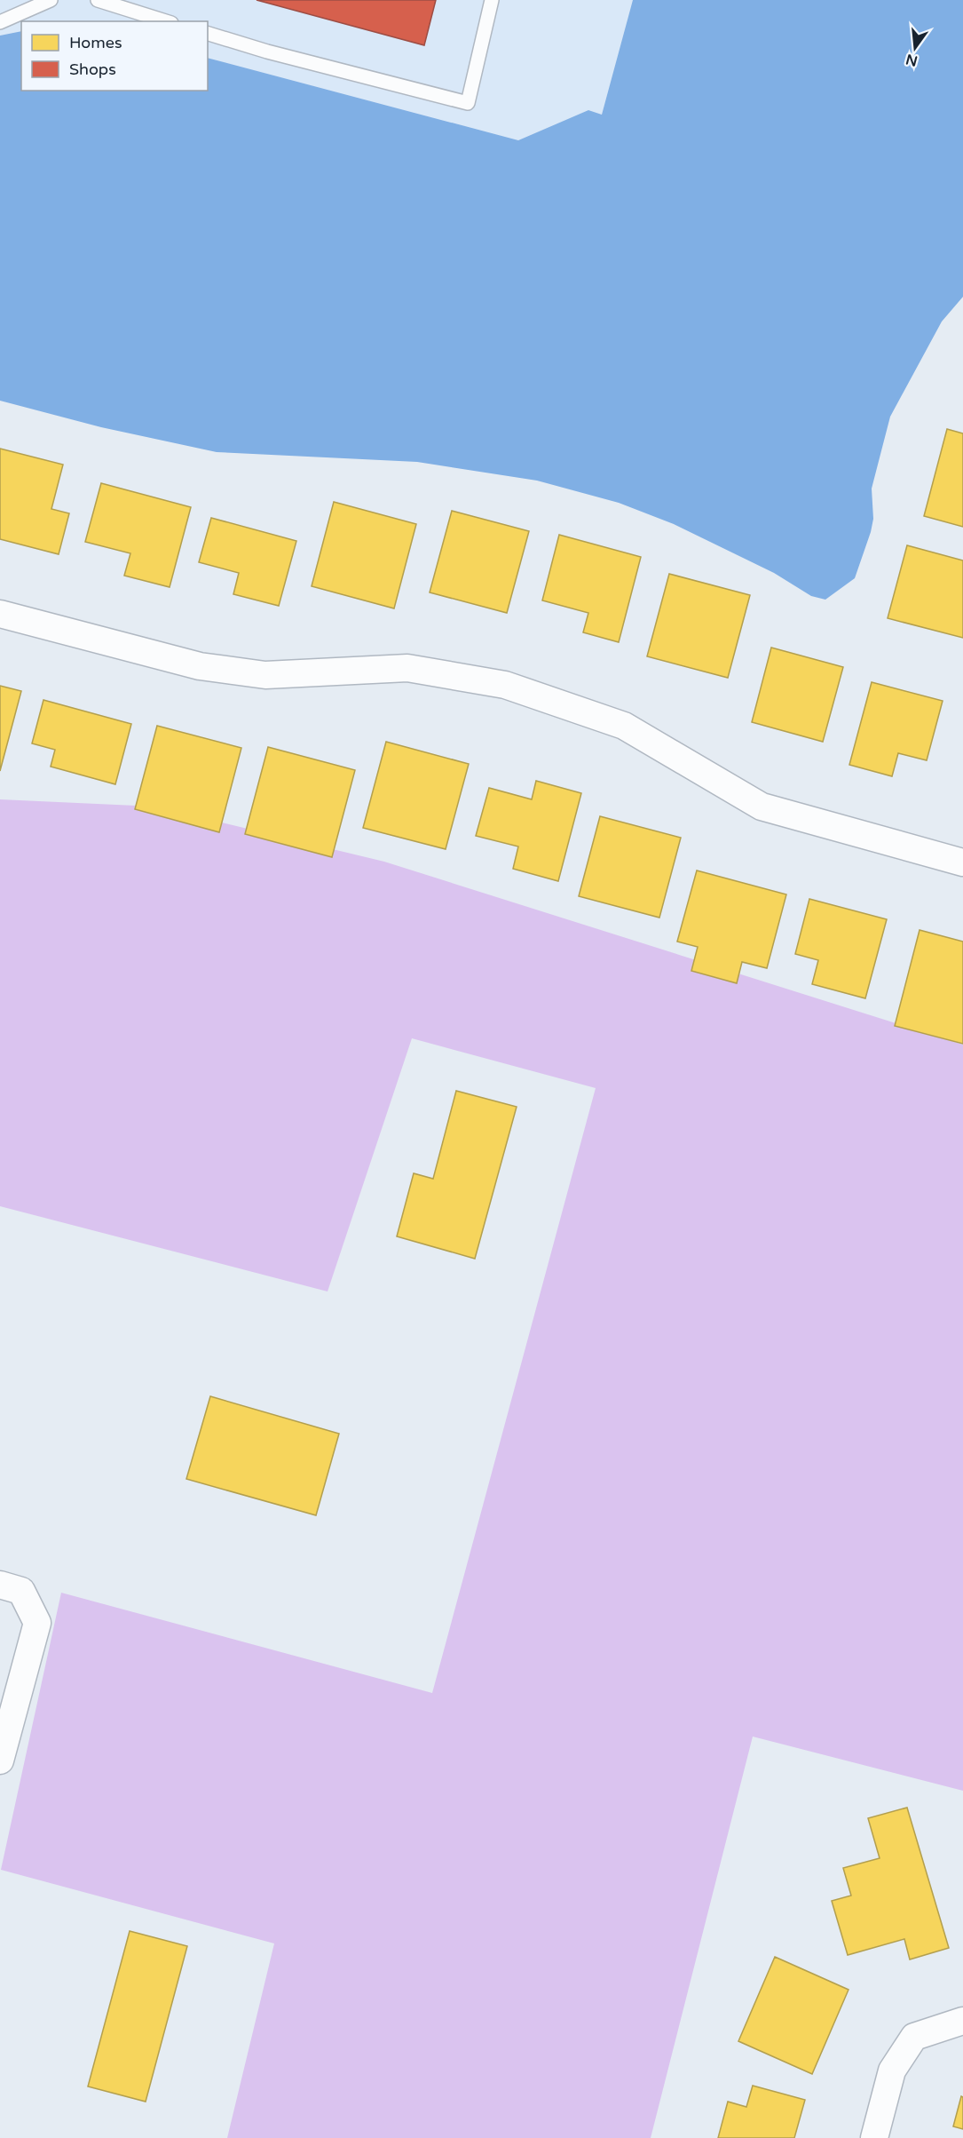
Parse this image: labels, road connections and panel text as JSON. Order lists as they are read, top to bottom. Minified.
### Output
{"legend":["Homes","Shops"],"north":"bottom"}
